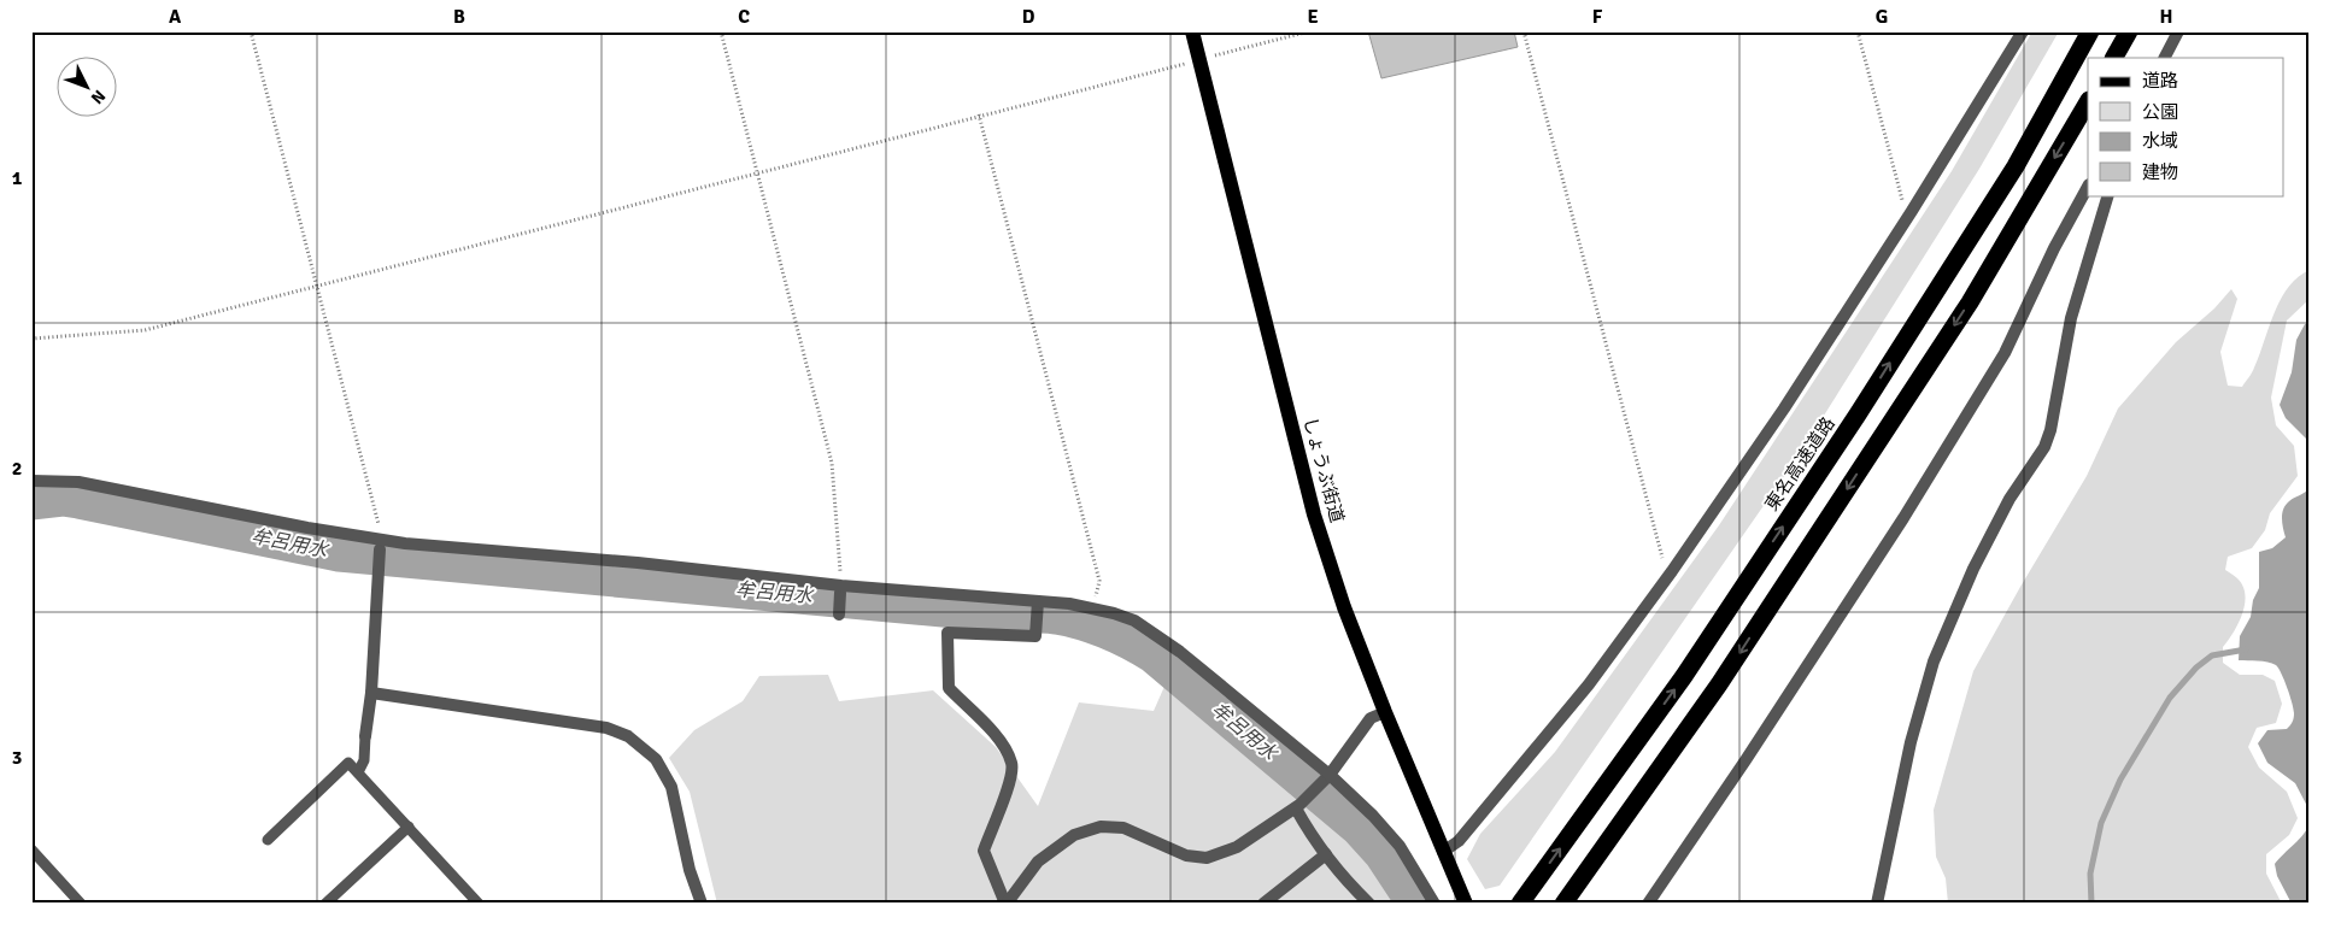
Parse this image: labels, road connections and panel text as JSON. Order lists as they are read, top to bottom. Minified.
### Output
{"streets":{"highway":["東名高速道路"],"main road":["しょうぶ街道"]},"water":["牟呂用水"],"legend":["道路","公園","水域","建物"],"north":"bottom right","grid":{"columns":["A","B","C","D","E","F","G","H"],"rows":["1","2","3"]}}
